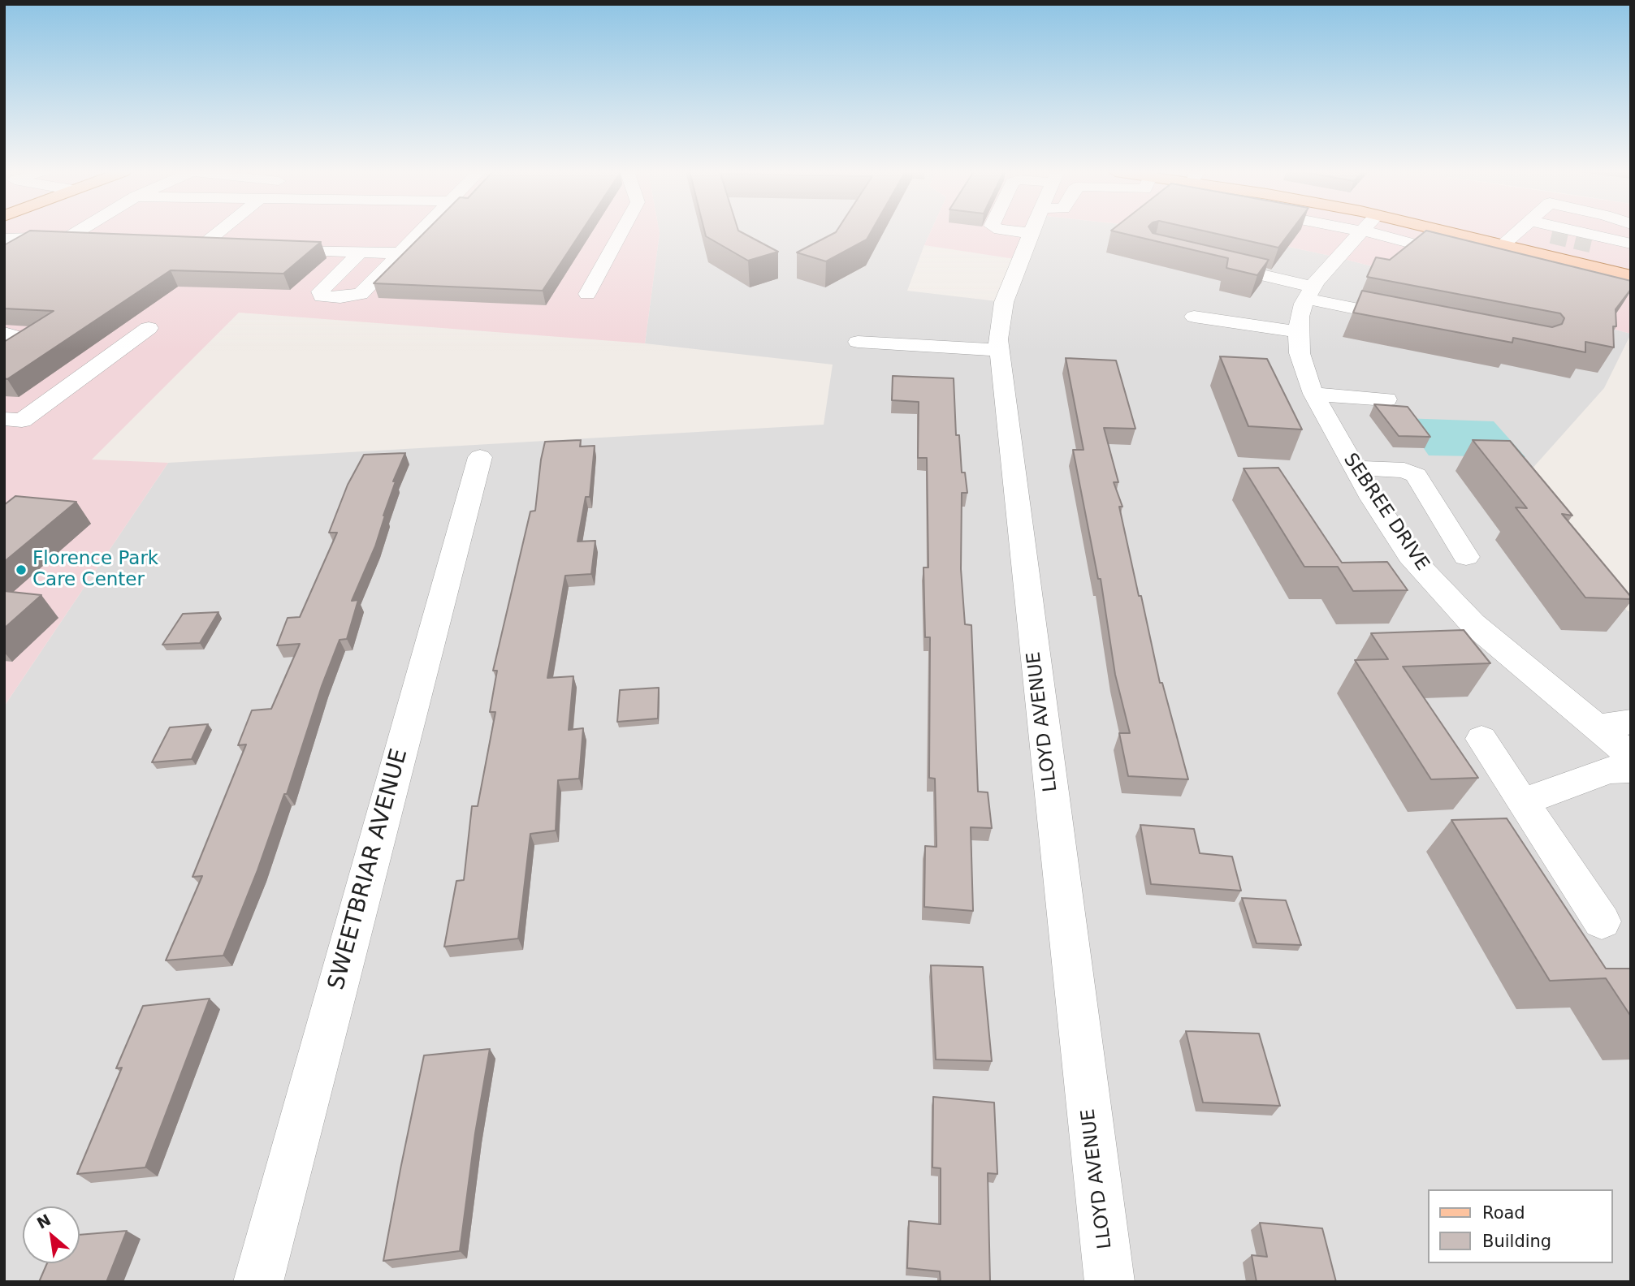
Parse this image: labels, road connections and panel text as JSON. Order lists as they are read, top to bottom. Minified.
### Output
{"streets":{"street":["SEBREE DRIVE","LLOYD AVENUE","SWEETBRIAR AVENUE"]},"places":["Florence Park Care Center"],"legend":["Road","Building"],"north":"top left"}
